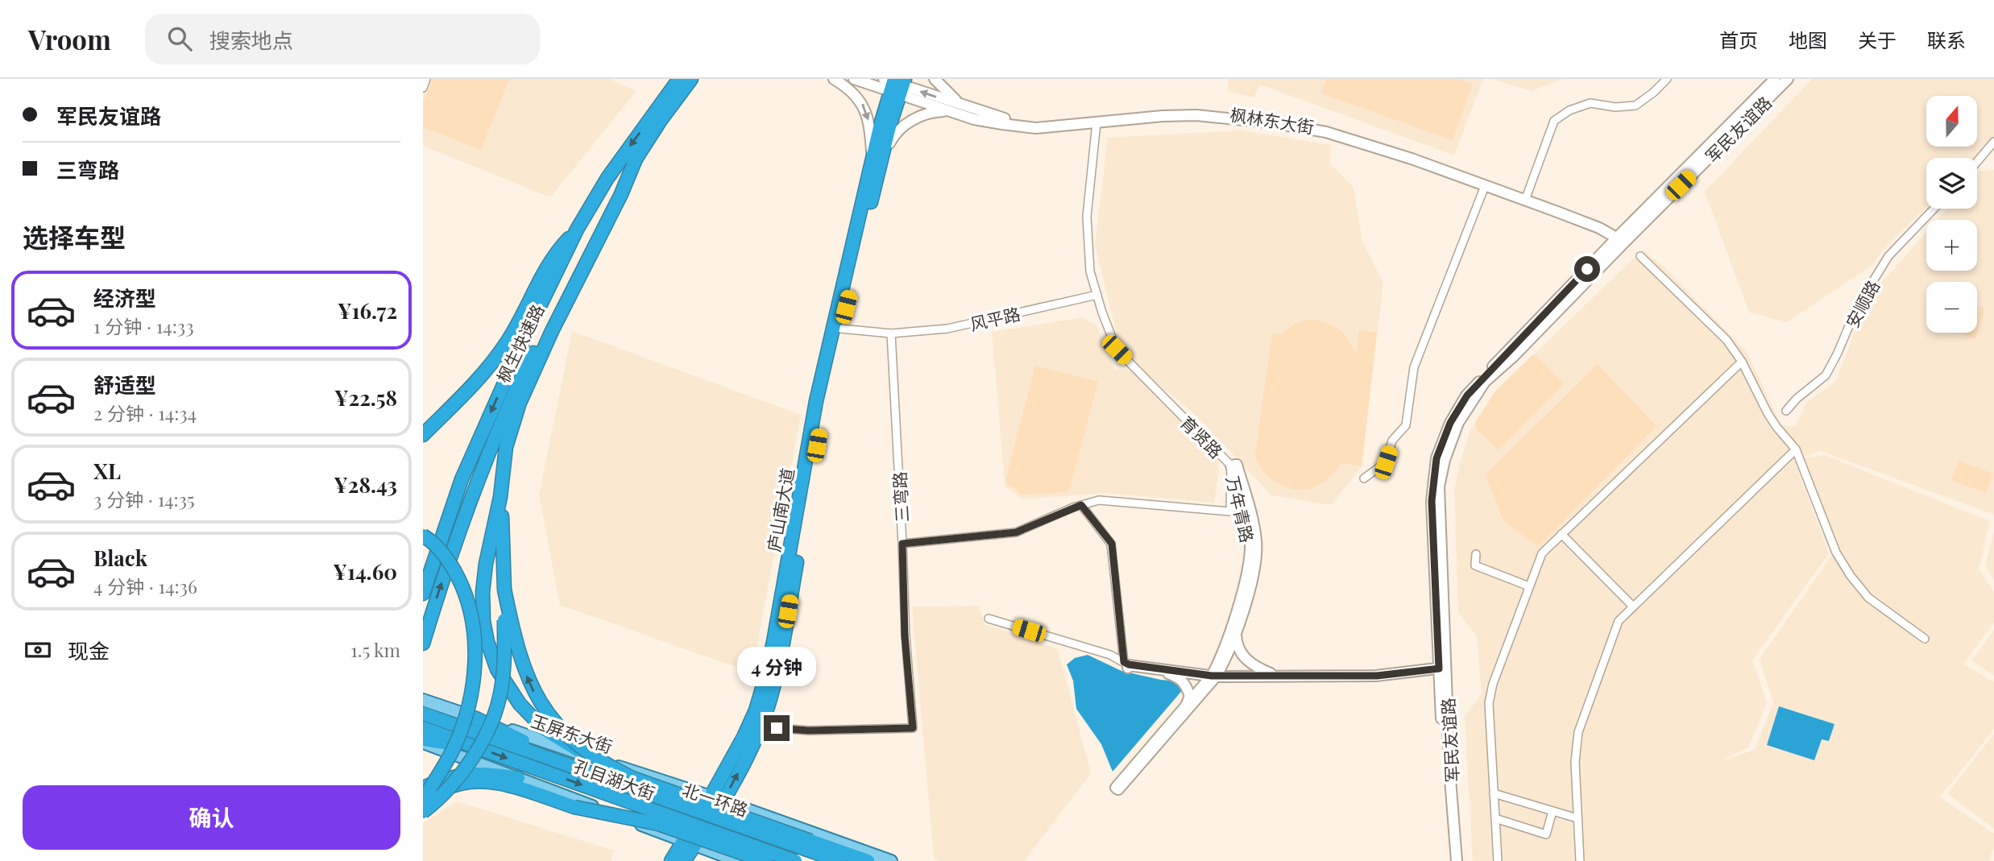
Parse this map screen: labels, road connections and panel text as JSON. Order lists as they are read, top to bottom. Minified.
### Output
{"streets":{"highway":["枫生快速路","庐山南大道","孔目湖大街","北一环路"],"main road":["玉屏东大街"],"street":["枫林东大街","军民友谊路","安顺路","风平路","育贤路","三弯路","万年青路"]},"crossings":[["枫林东大街","军民友谊路"],["枫林东大街","育贤路"],["枫林东大街","庐山南大道"],["风平路","育贤路"],["风平路","三弯路"],["育贤路","三弯路"],["育贤路","万年青路"],["三弯路","庐山南大道"],["庐山南大道","玉屏东大街"],["玉屏东大街","孔目湖大街"],["孔目湖大街","北一环路"]],"north":"top","page":{"header":"Vroom","search":"搜索地点","nav":["首页","地图","关于","联系"],"banner":["军民友谊路","三弯路"],"map_buttons":["+","−"],"heading":"选择车型","list":[{"name":"经济型","note":"1 分钟 · 14:33","value":"¥16.72"},{"name":"舒适型","note":"2 分钟 · 14:34","value":"¥22.58"},{"name":"XL","note":"3 分钟 · 14:35","value":"¥28.43"},{"name":"Black","note":"4 分钟 · 14:36","value":"¥14.60"}],"pay":["现金","1.5 km"],"bubble":"4 分钟","buttons":"确认"}}
